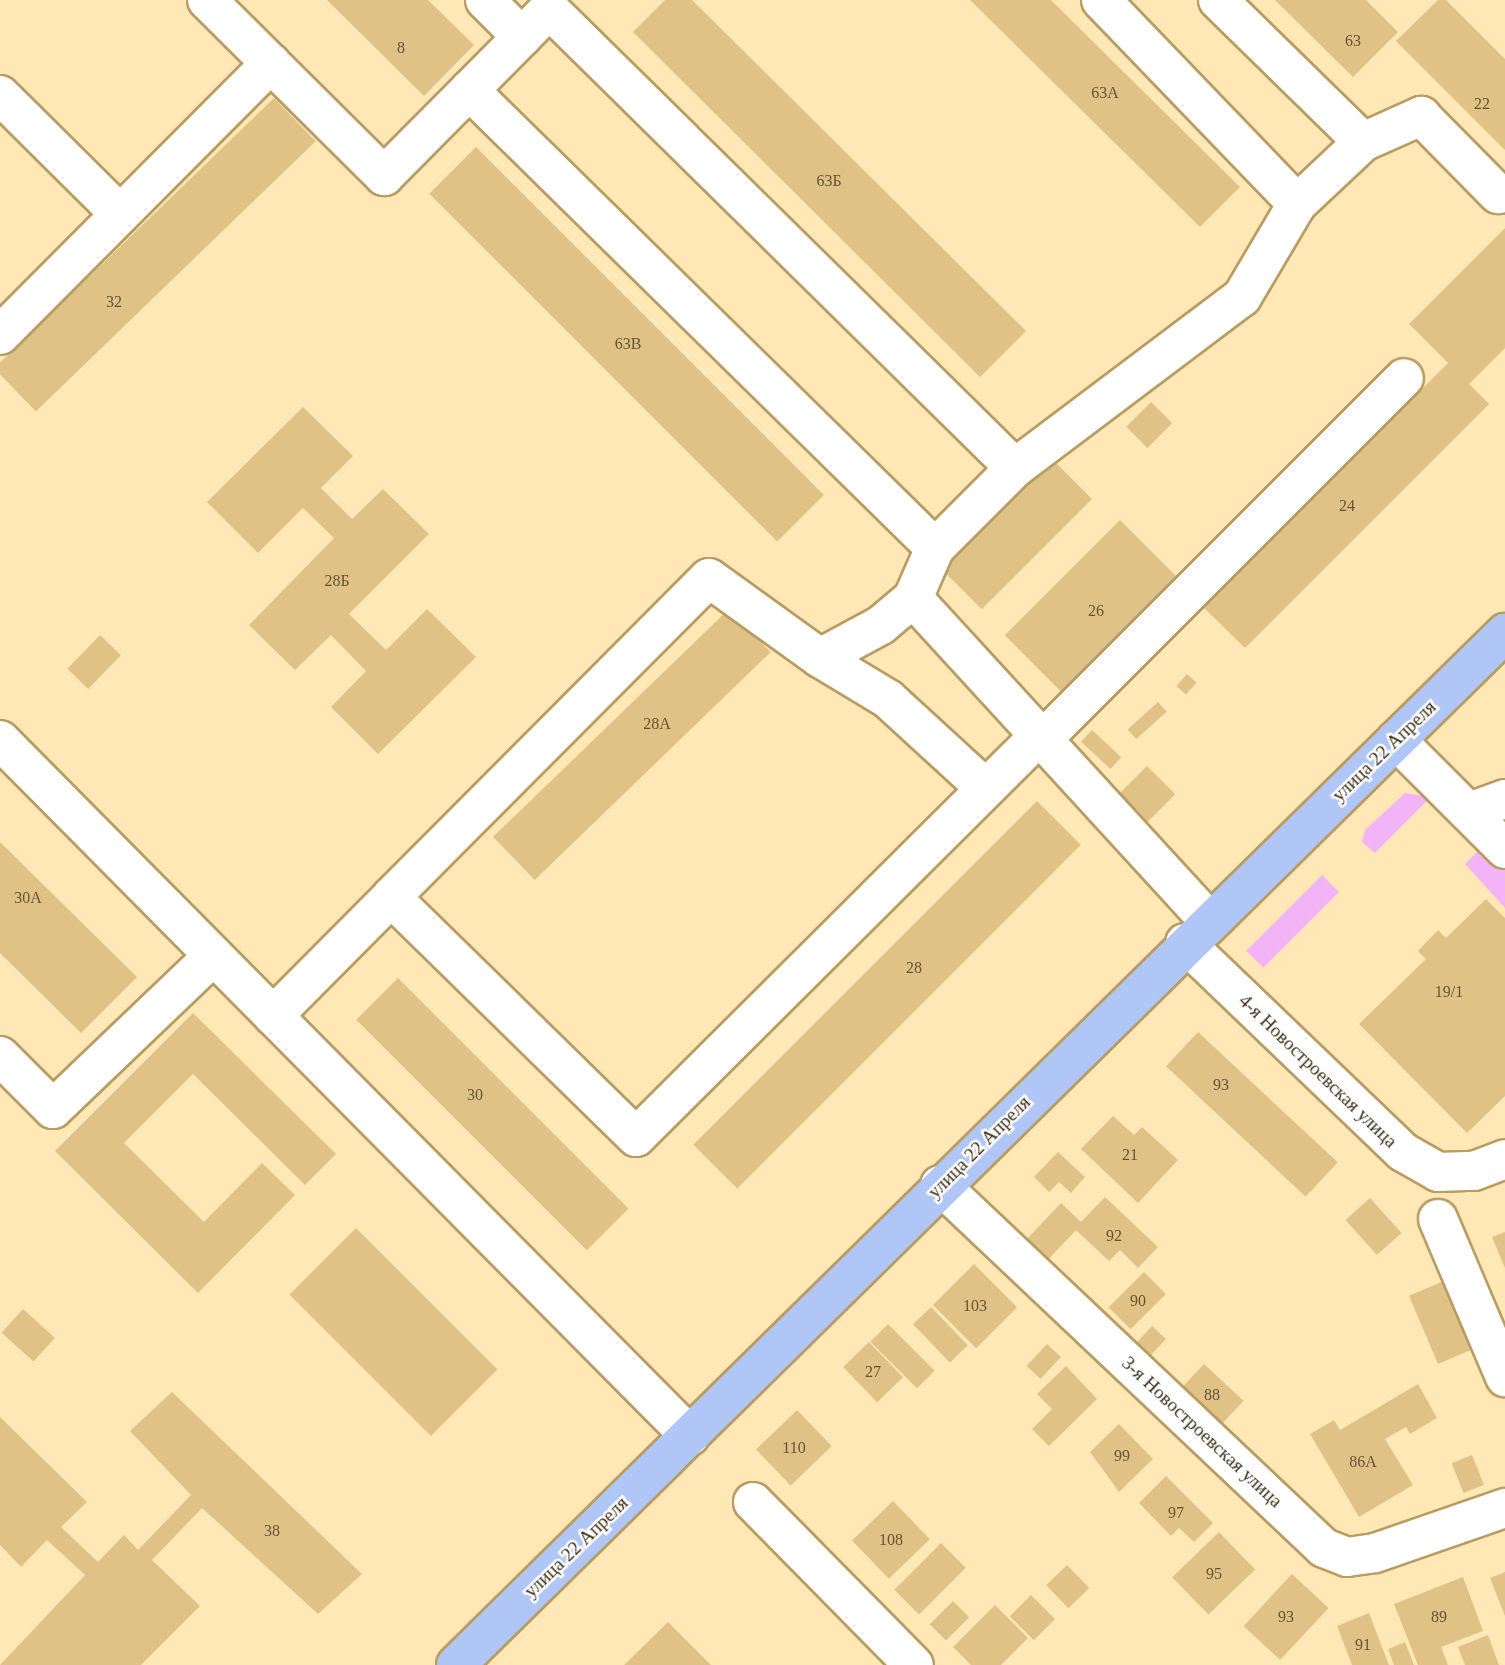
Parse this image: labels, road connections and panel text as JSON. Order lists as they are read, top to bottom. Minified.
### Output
{"streets":{"main road":["улица 22 Апреля"],"street":["4-я Новостроевская улица","3-я Новостроевская улица"]},"crossings":[["улица 22 Апреля","4-я Новостроевская улица"],["улица 22 Апреля","3-я Новостроевская улица"]],"house_numbers":["63","8","63А","22","63Б","32","63В","24","28Б","26","28А","30А","28","19/1","93","30","21","92","90","103","27","88","110","99","86А","97","38","108","95","93","89","91"]}
